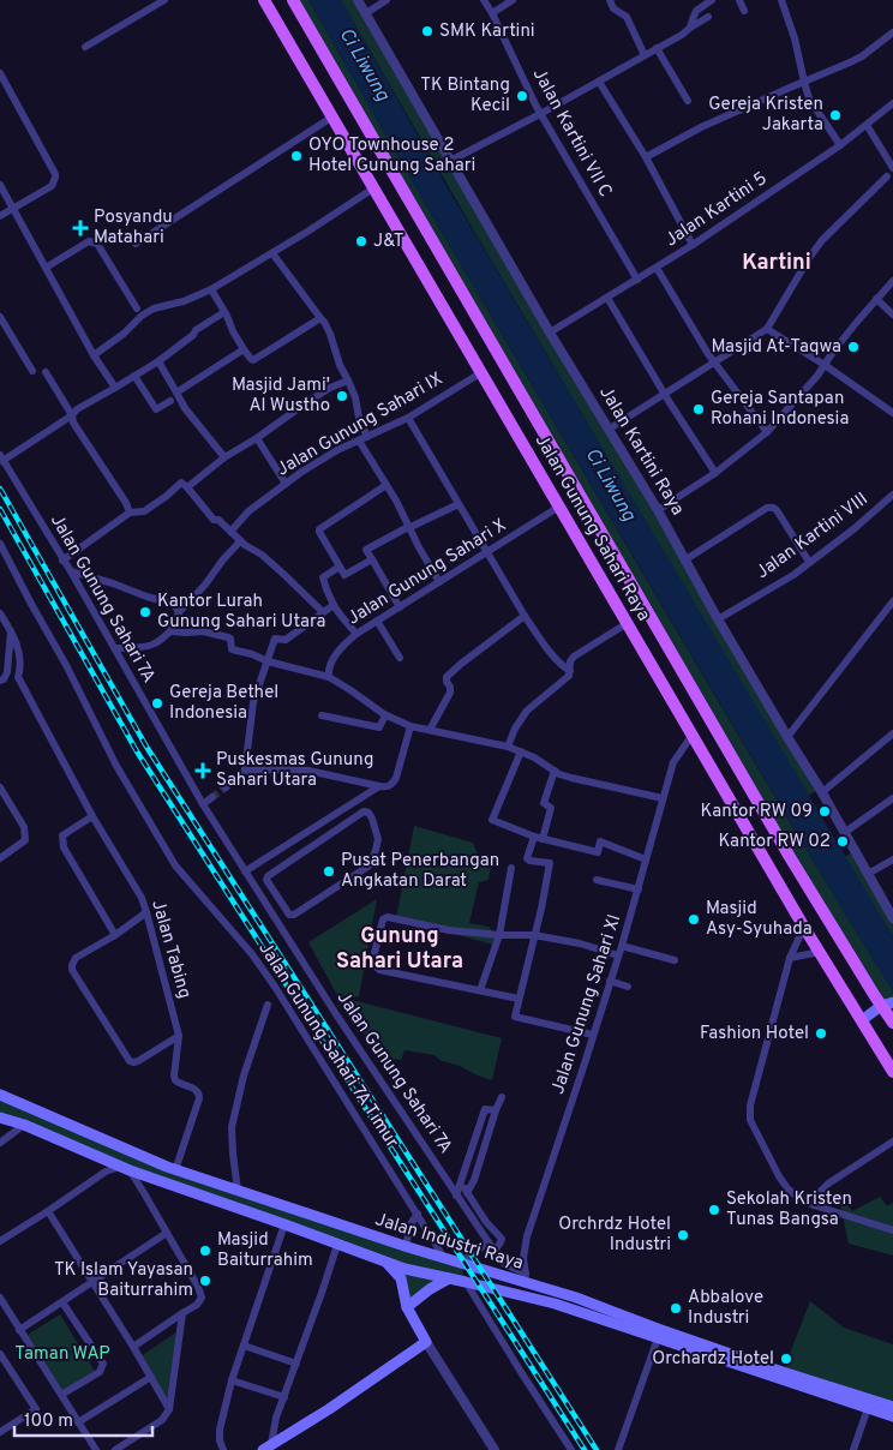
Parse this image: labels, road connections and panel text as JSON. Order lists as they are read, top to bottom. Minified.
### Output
{"streets":{"main road":["Jalan Gunung Sahari Raya","Jalan Industri Raya"],"street":["Jalan Kartini VII C","Jalan Kartini 5","Jalan Gunung Sahari IX","Jalan Kartini Raya","Jalan Kartini VIII","Jalan Gunung Sahari X","Jalan Gunung Sahari 7A","Jalan Tabing","Jalan Gunung Sahari XI","Jalan Gunung Sahari 7A Timur"]},"crossings":[["Jalan Kartini VII C","Jalan Kartini 5"],["Jalan Kartini 5","Jalan Kartini Raya"],["Jalan Gunung Sahari IX","Jalan Gunung Sahari Raya"],["Jalan Kartini Raya","Jalan Kartini VIII"],["Jalan Gunung Sahari Raya","Jalan Gunung Sahari X"],["Jalan Gunung Sahari Raya","Jalan Gunung Sahari XI"],["Jalan Gunung Sahari 7A","Jalan Gunung Sahari XI"],["Jalan Tabing","Jalan Industri Raya"],["Jalan Gunung Sahari 7A Timur","Jalan Industri Raya"]],"districts":["Kartini","Gunung Sahari Utara"],"water":["Ci Liwung"],"parks":["Taman WAP"],"places":{"other":["SMK Kartini","TK Bintang Kecil","Gereja Kristen Jakarta","OYO Townhouse 2 Hotel Gunung Sahari","J&T","Masjid At-Taqwa","Masjid Jami' Al Wustho","Gereja Santapan Rohani Indonesia","Kantor Lurah Gunung Sahari Utara","Gereja Bethel Indonesia","Kantor RW 09","Kantor RW 02","Pusat Penerbangan Angkatan Darat","Masjid Asy-Syuhada","Fashion Hotel","Sekolah Kristen Tunas Bangsa","Orchrdz Hotel Industri","Masjid Baiturrahim","TK Islam Yayasan Baiturrahim","Abbalove Industri","Orchardz Hotel"],"health":["Posyandu Matahari","Puskesmas Gunung Sahari Utara"]},"scale_bar":"100 m"}
